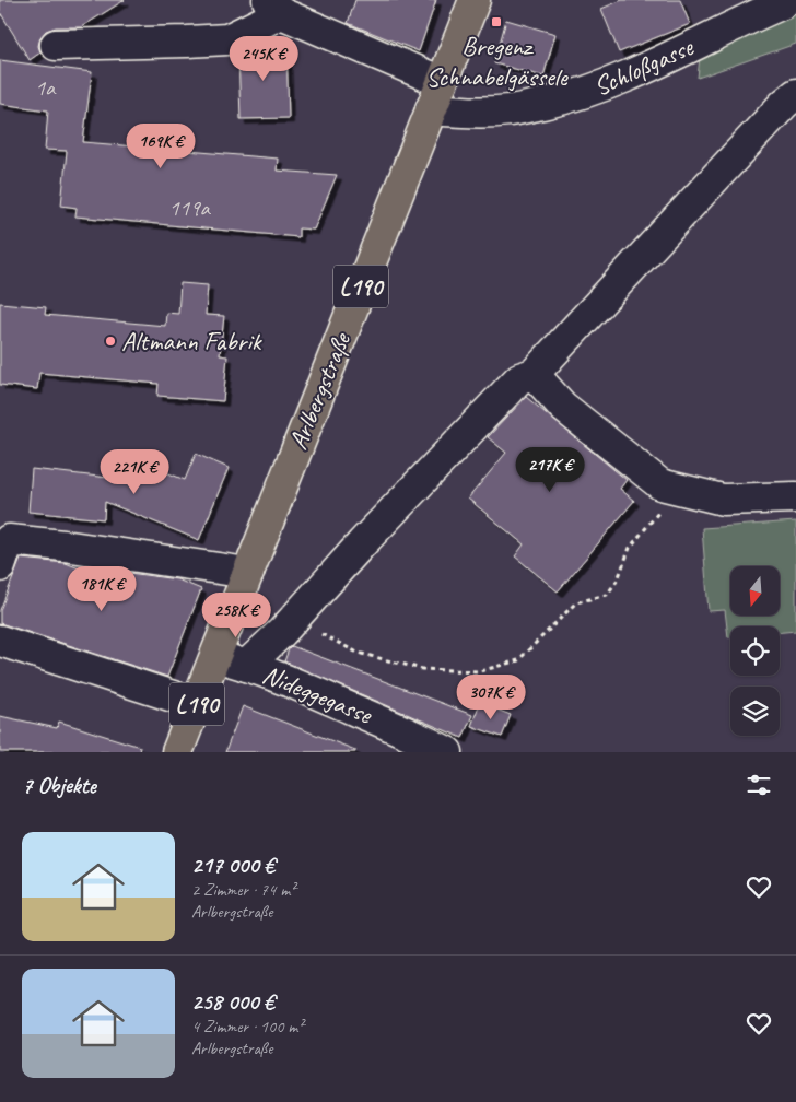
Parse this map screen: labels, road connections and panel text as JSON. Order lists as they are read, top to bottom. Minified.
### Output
{"streets":{"main road":["L190","Arlbergstraße"],"street":["Schloßgasse","Nideggegasse"]},"crossings":[["Schloßgasse","Arlbergstraße"],["Arlbergstraße","Nideggegasse"]],"places":{"transit":["Bregenz Schnabelgässele"],"other":["Altmann Fabrik"]},"house_numbers":["1a","119a"],"north":"bottom","page":{"price":["245K €","169K €","217K €","221K €","181K €","258K €","307K €"],"heading":"7 Objekte","list":[{"name":"217 000 €","note":"2 Zimmer · 74 m² · Arlbergstraße"},{"name":"258 000 €","note":"4 Zimmer · 100 m² · Arlbergstraße"}]}}
